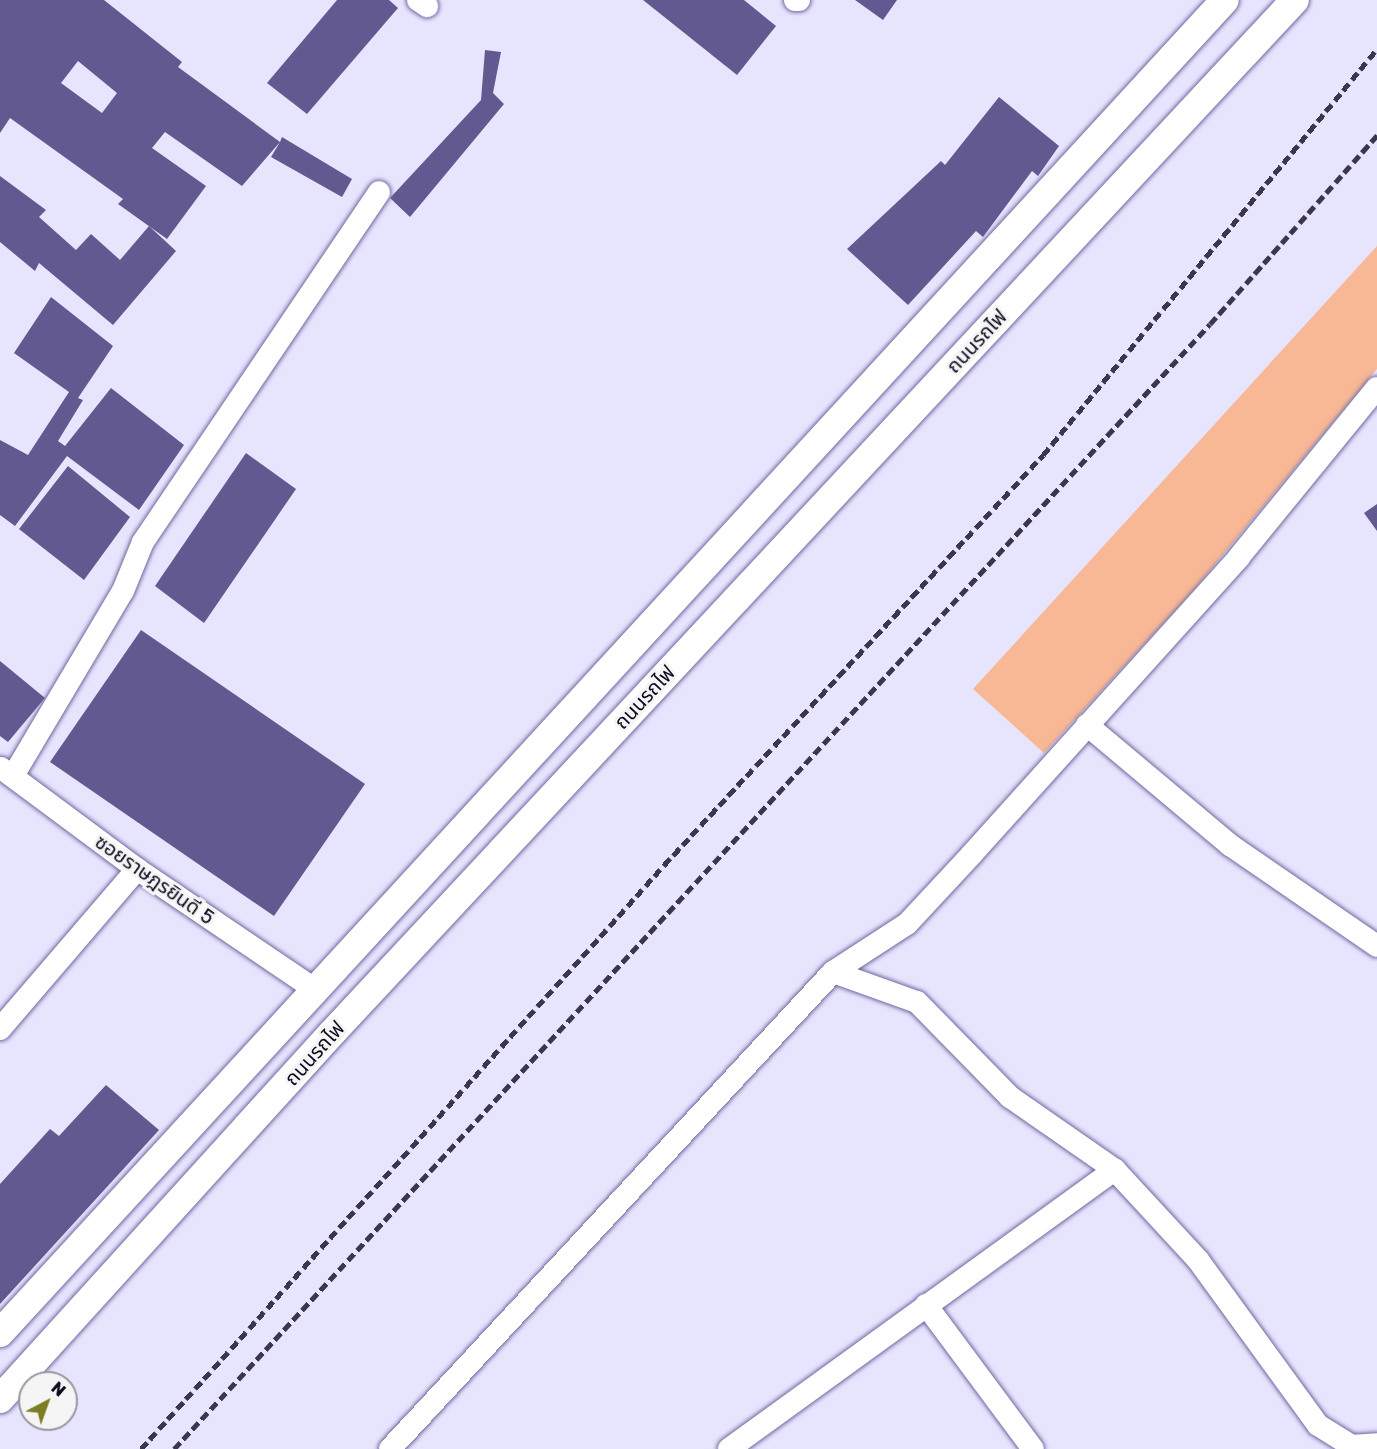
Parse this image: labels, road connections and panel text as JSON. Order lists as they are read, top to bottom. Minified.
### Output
{"streets":{"street":["ถนนรถไฟ","ซอยราษฎรยินดี 5"]},"north":"top right"}
